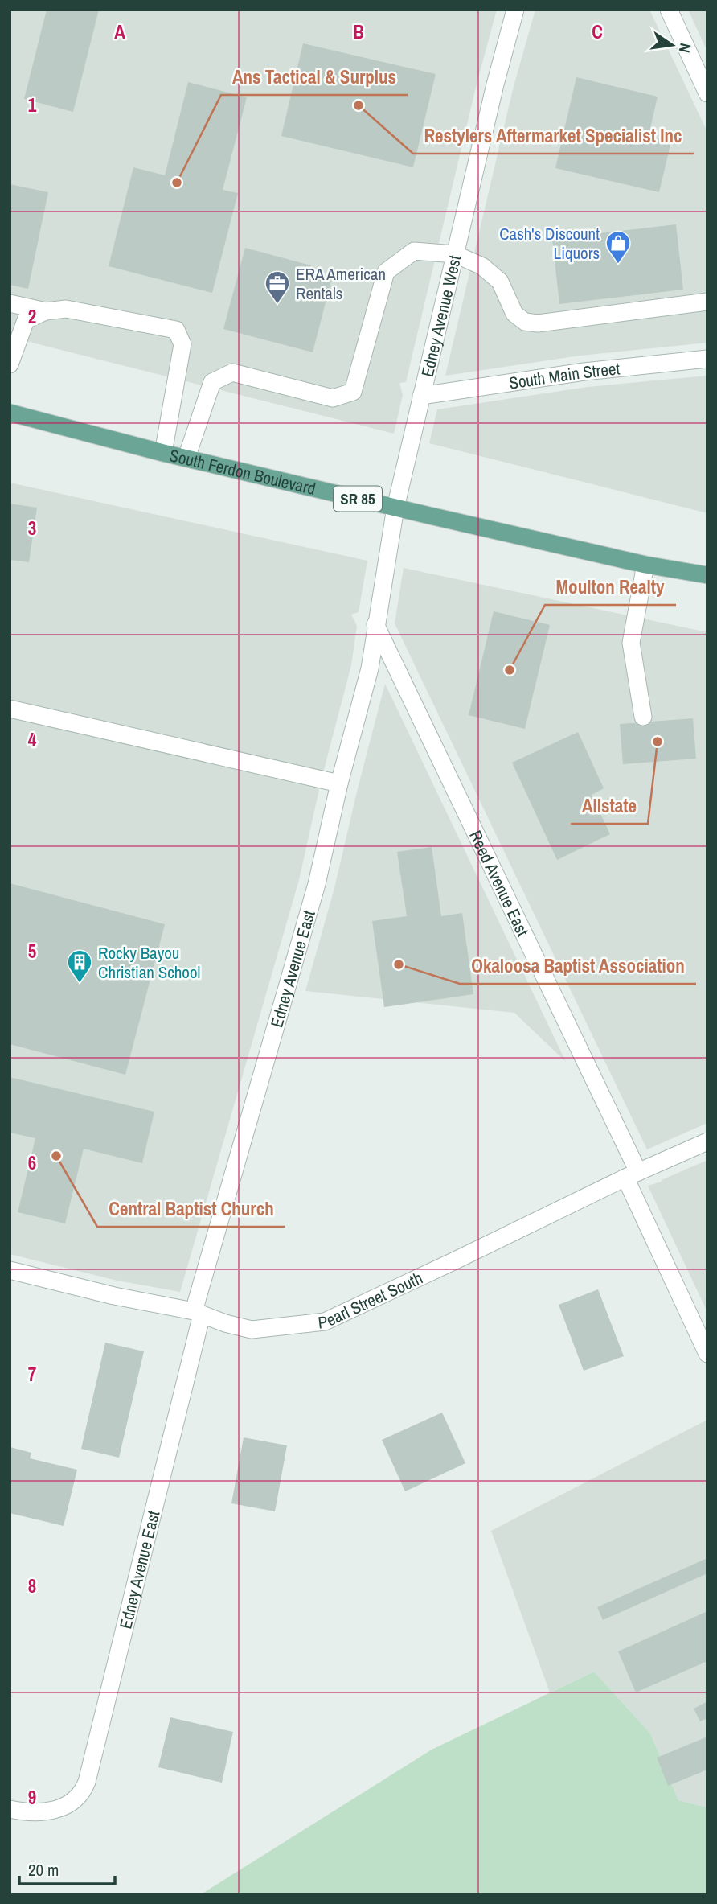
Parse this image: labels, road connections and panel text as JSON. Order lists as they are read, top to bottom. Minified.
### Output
{"streets":{"main road":["South Ferdon Boulevard","SR 85"],"street":["Edney Avenue West","South Main Street","Reed Avenue East","Edney Avenue East","Pearl Street South"]},"crossings":[["Edney Avenue West","South Main Street"],["Edney Avenue West","South Ferdon Boulevard"],["Edney Avenue West","Reed Avenue East"],["Edney Avenue West","Edney Avenue East"],["Reed Avenue East","Edney Avenue East"],["Reed Avenue East","Pearl Street South"],["Edney Avenue East","Pearl Street South"]],"places":{"other":["Restylers Aftermarket Specialist Inc","Ans Tactical & Surplus","Moulton Realty","Allstate","Okaloosa Baptist Association","Central Baptist Church"],"shop":["Cash's Discount Liquors"],"office":["ERA American Rentals"],"building":["Rocky Bayou Christian School"]},"scale_bar":"20 m","north":"right","grid":{"columns":["A","B","C"],"rows":["1","2","3","4","5","6","7","8","9"]}}
